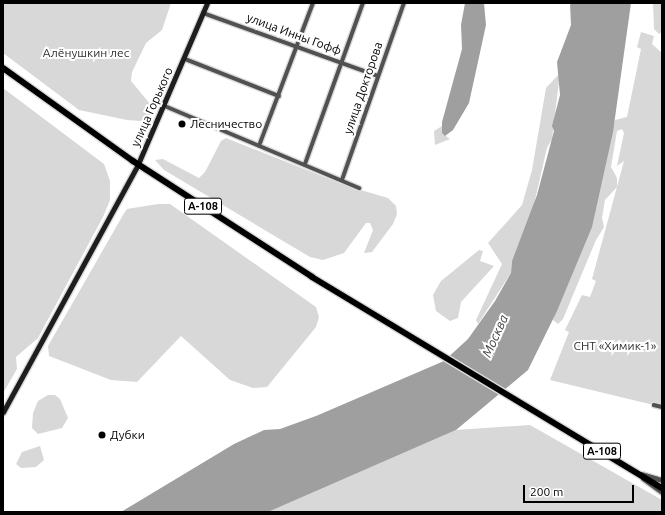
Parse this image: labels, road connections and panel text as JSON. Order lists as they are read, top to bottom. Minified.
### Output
{"streets":{"highway":["А-108"],"main road":["улица Горького"],"street":["улица Инны Гофф","улица Докторова"]},"crossings":[["улица Инны Гофф","улица Докторова"],["улица Инны Гофф","улица Горького"],["улица Горького","А-108"]],"water":["Москва"],"parks":["Алёнушкин лес","СНТ «Химик-1»"],"places":["Лесничество","Дубки"],"scale_bar":"200 m"}
